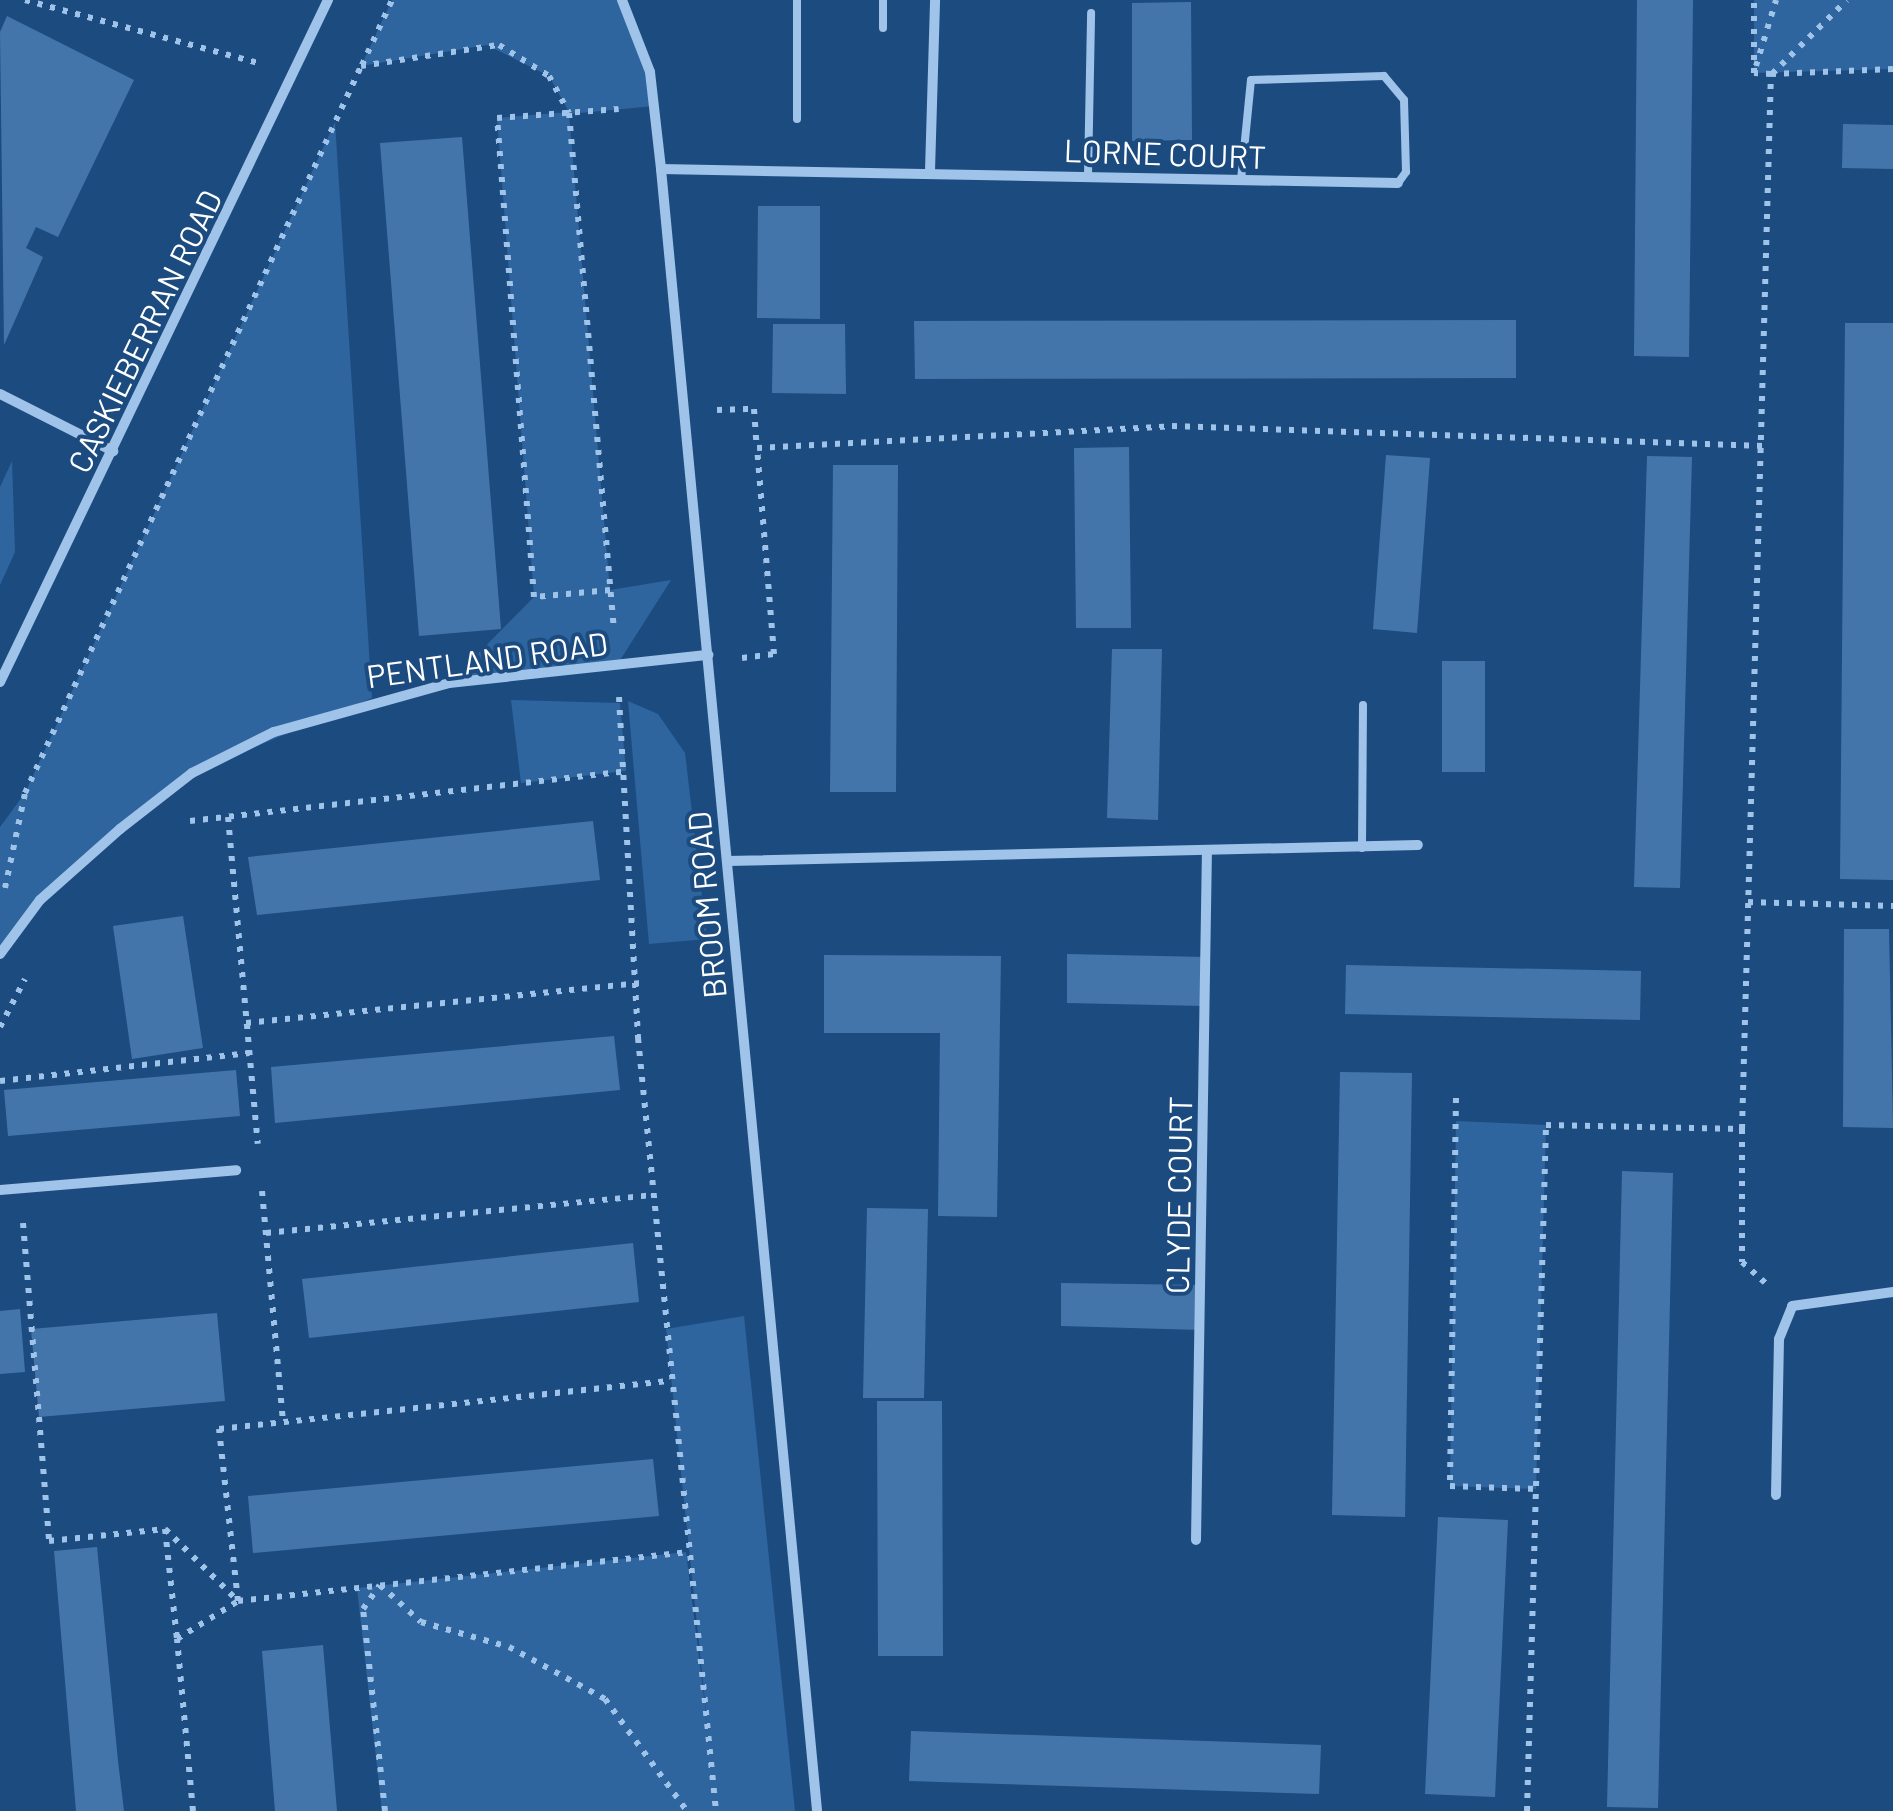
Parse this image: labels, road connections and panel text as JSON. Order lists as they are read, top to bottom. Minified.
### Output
{"streets":{"street":["LORNE COURT","CASKIEBERRAN ROAD","PENTLAND ROAD","BROOM ROAD","CLYDE COURT"]},"crossings":[["LORNE COURT","BROOM ROAD"],["PENTLAND ROAD","BROOM ROAD"]]}
